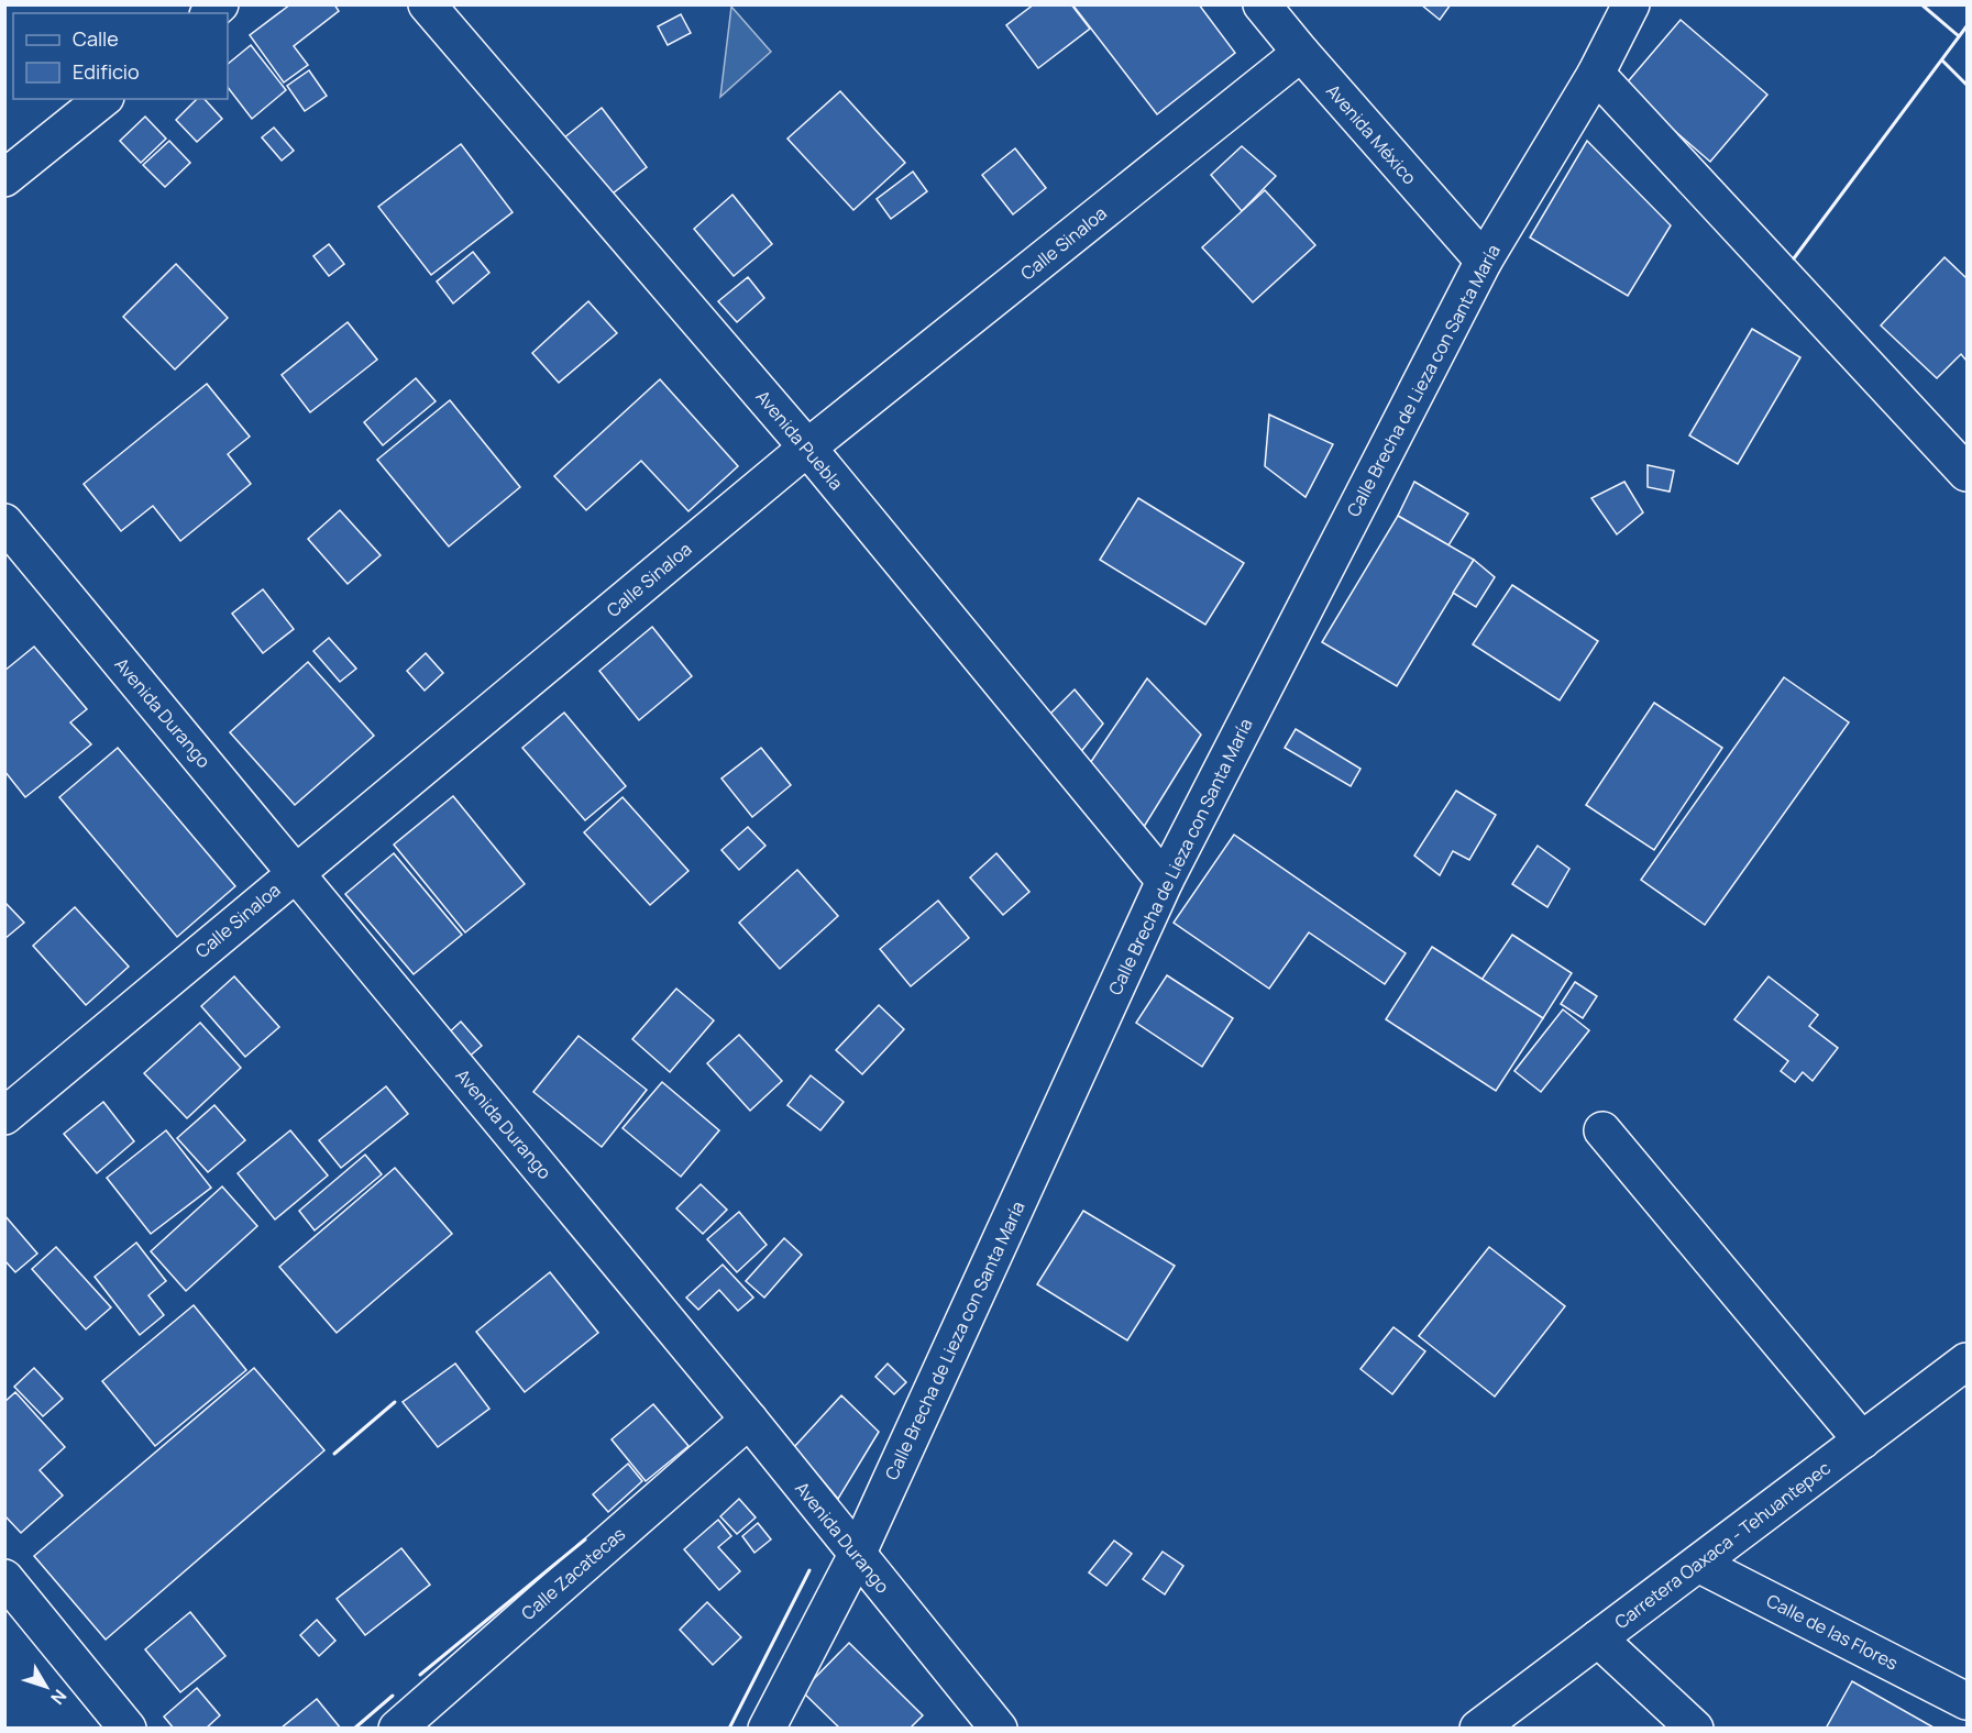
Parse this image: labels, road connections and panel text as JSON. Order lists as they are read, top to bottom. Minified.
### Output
{"streets":{"street":["Avenida México","Calle Sinaloa","Calle Brecha de Lieza con Santa María","Avenida Puebla","Avenida Durango","Carretera Oaxaca - Tehuantepec","Calle Zacatecas","Calle de las Flores"]},"crossings":[["Avenida México","Calle Sinaloa"],["Avenida México","Calle Brecha de Lieza con Santa María"],["Calle Sinaloa","Avenida Puebla"],["Calle Sinaloa","Avenida Durango"],["Calle Brecha de Lieza con Santa María","Avenida Puebla"],["Calle Brecha de Lieza con Santa María","Avenida Durango"],["Avenida Durango","Calle Zacatecas"],["Carretera Oaxaca - Tehuantepec","Calle de las Flores"]],"legend":["Calle","Edificio"],"north":"bottom right"}
